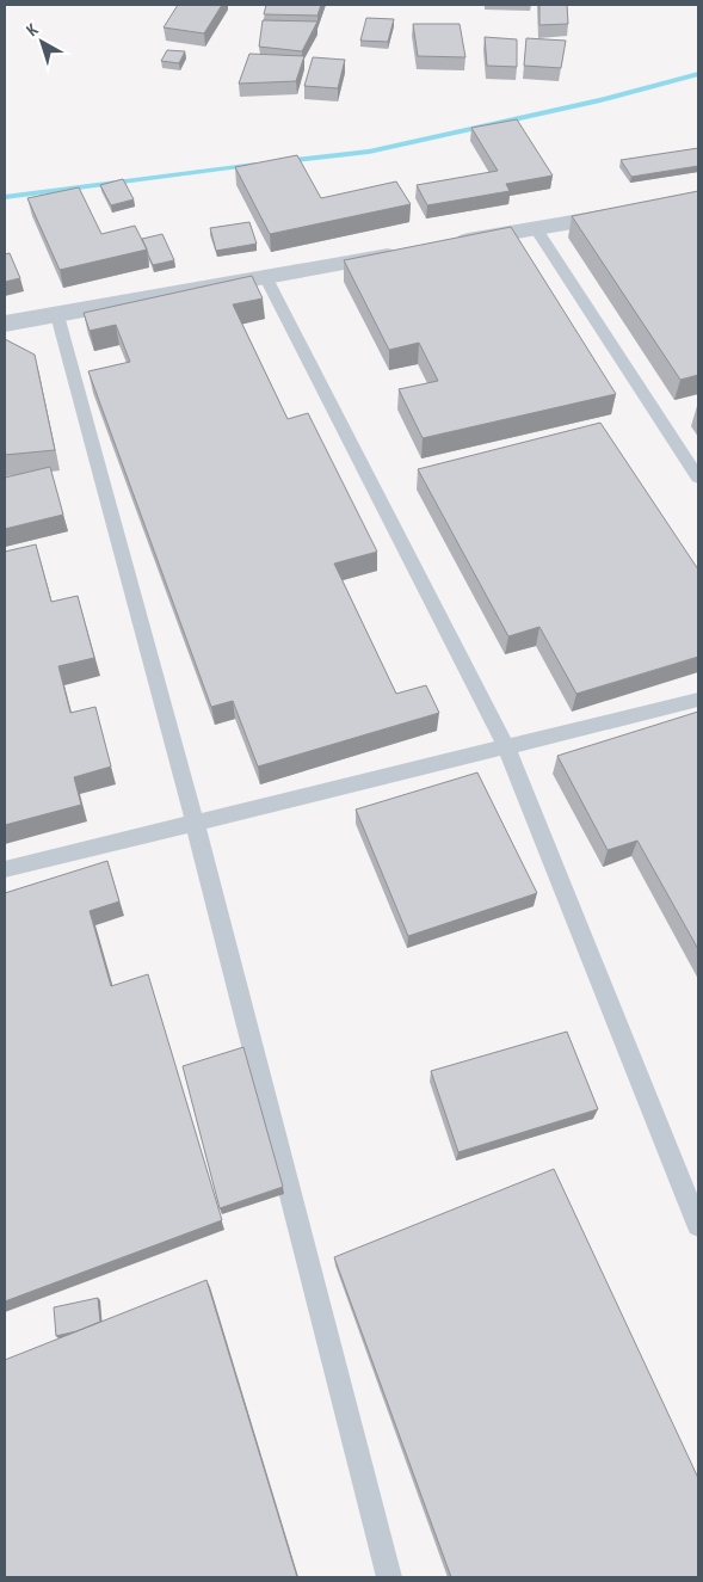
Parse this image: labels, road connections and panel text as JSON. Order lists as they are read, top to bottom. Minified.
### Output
{"north":"top left"}
